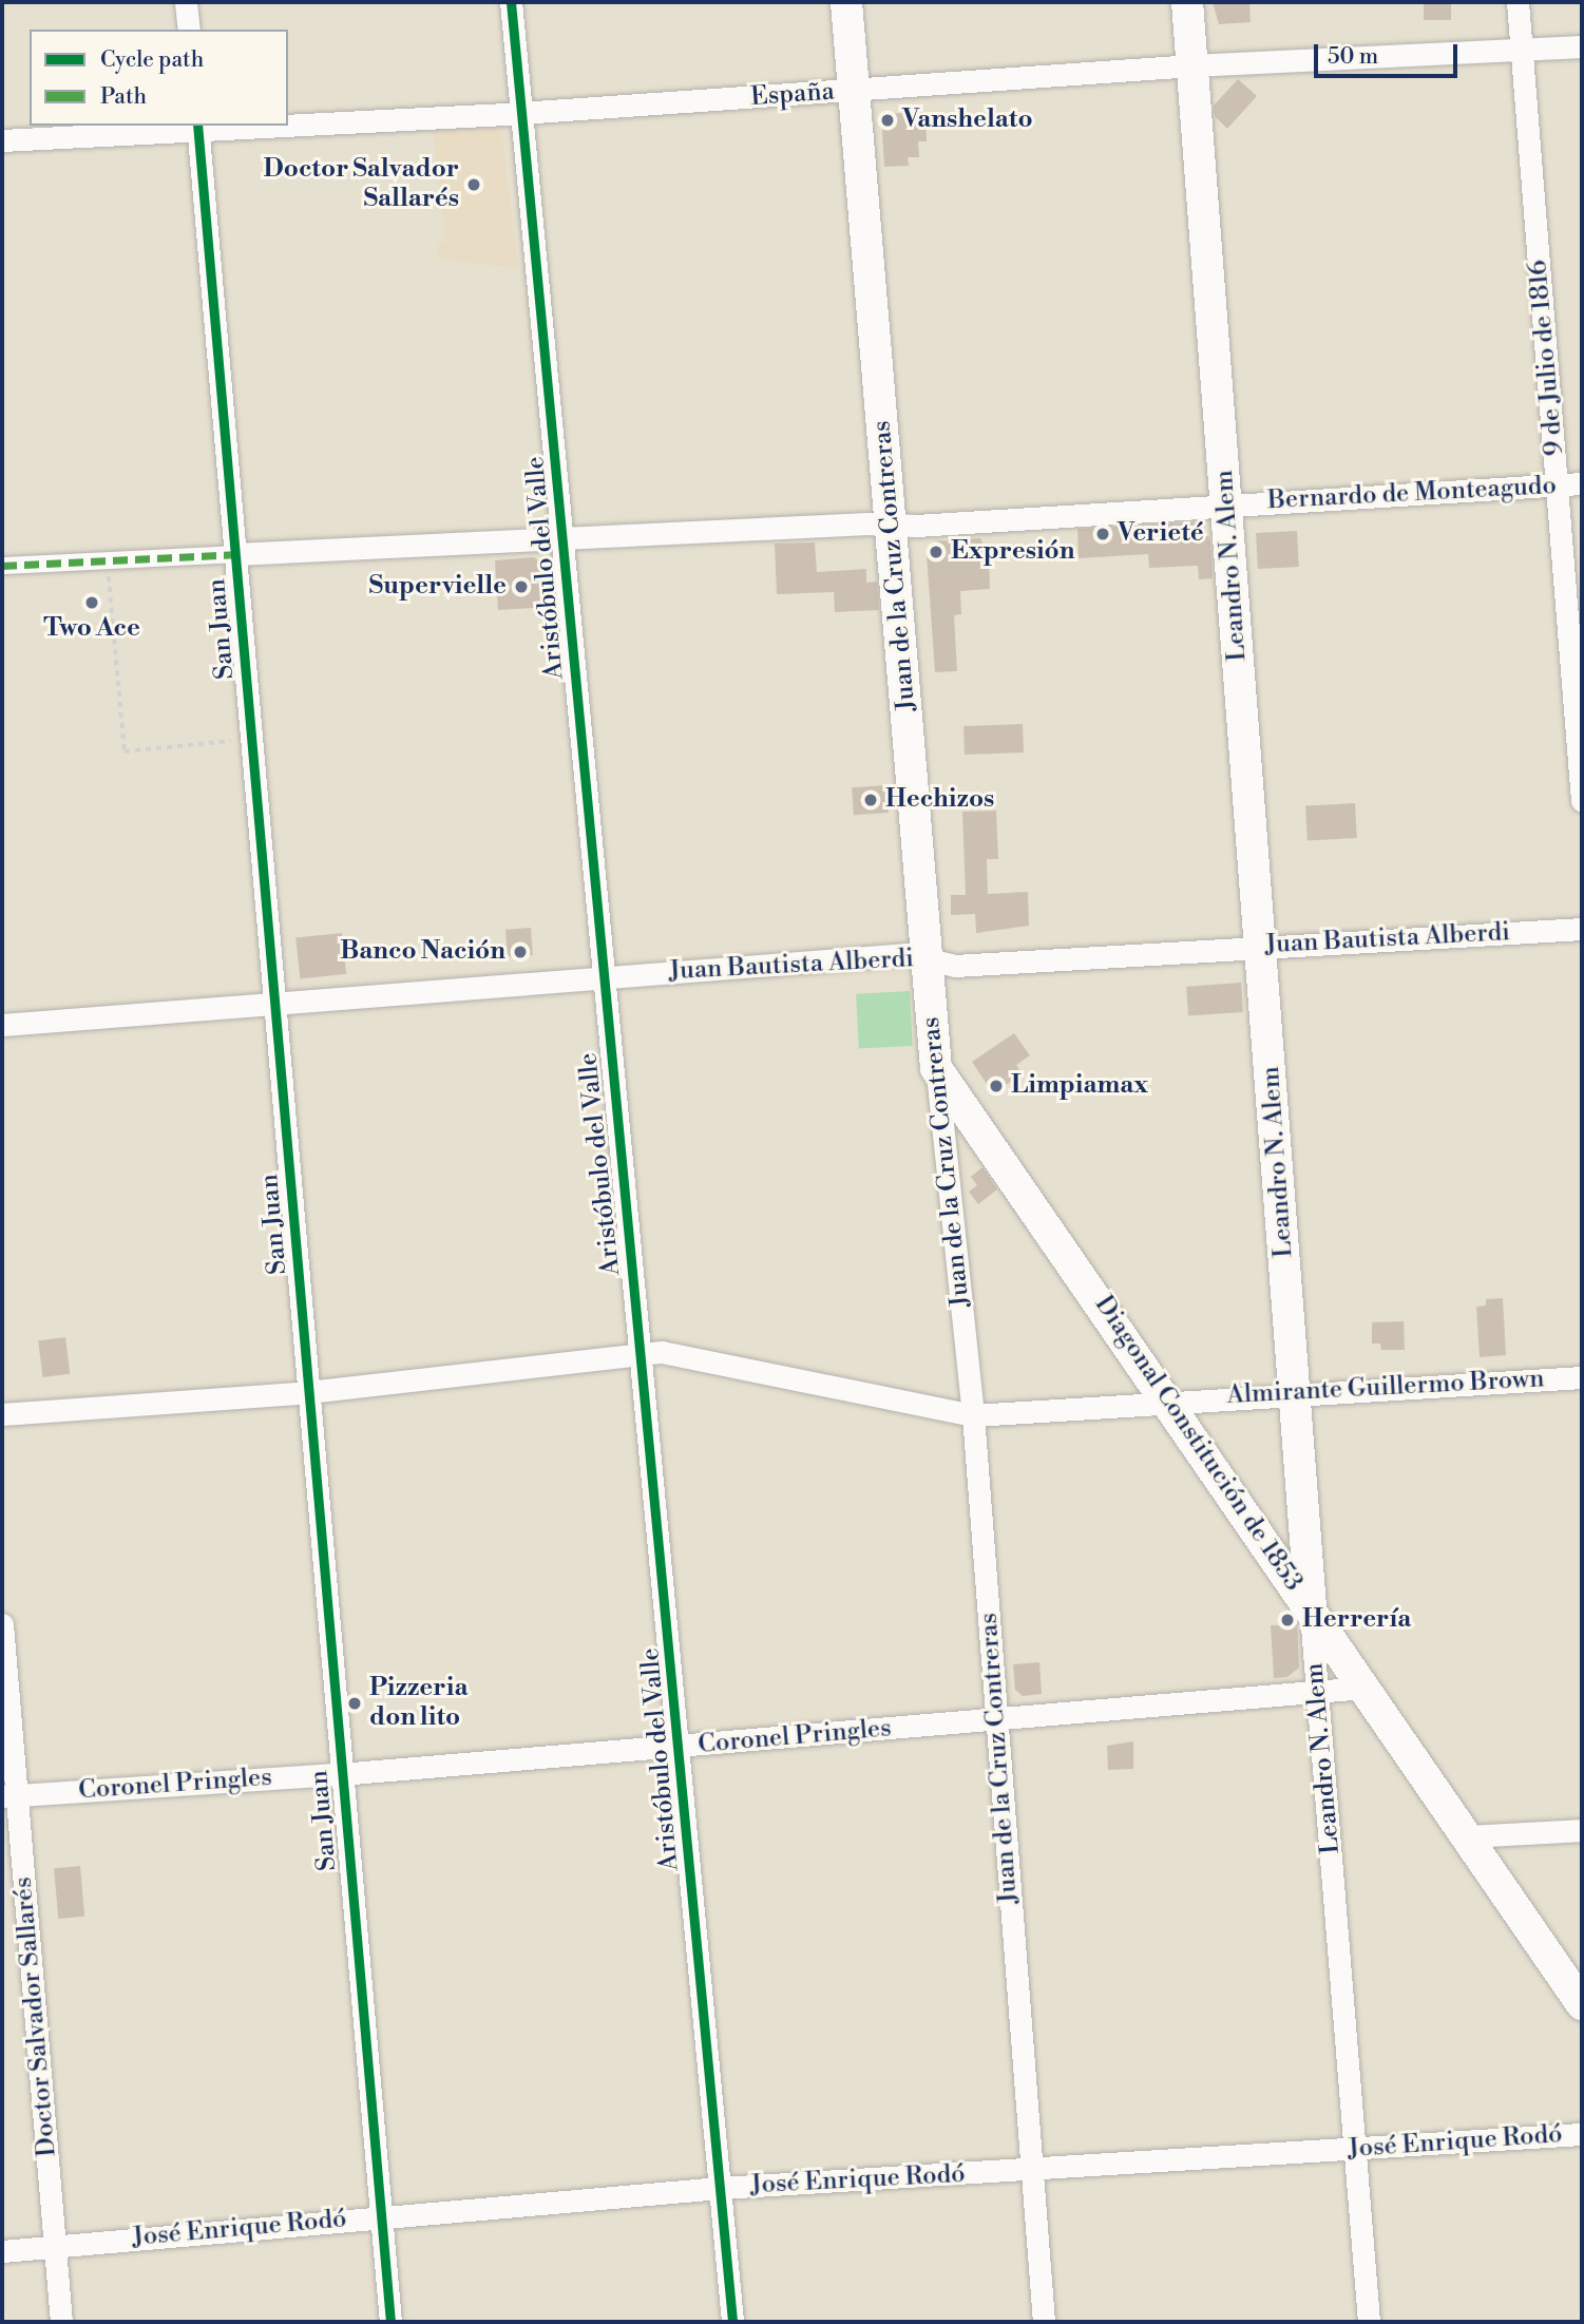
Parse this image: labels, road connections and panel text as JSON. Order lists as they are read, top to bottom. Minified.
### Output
{"streets":{"main road":["Juan de la Cruz Contreras","Leandro N. Alem","Diagonal Constitución de 1853"],"street":["España","9 de Julio de 1816","Bernardo de Monteagudo","Aristóbulo del Valle","San Juan","Juan Bautista Alberdi","Almirante Guillermo Brown","Coronel Pringles","Doctor Salvador Sallarés","José Enrique Rodó"]},"crossings":[["España","9 de Julio de 1816"],["España","Juan de la Cruz Contreras"],["España","Leandro N. Alem"],["España","Aristóbulo del Valle"],["España","San Juan"],["9 de Julio de 1816","Bernardo de Monteagudo"],["Bernardo de Monteagudo","Juan de la Cruz Contreras"],["Bernardo de Monteagudo","Leandro N. Alem"],["Bernardo de Monteagudo","Aristóbulo del Valle"],["Bernardo de Monteagudo","San Juan"],["Juan de la Cruz Contreras","Juan Bautista Alberdi"],["Juan de la Cruz Contreras","Almirante Guillermo Brown"],["Juan de la Cruz Contreras","Diagonal Constitución de 1853"],["Juan de la Cruz Contreras","Coronel Pringles"],["Juan de la Cruz Contreras","José Enrique Rodó"],["Leandro N. Alem","Juan Bautista Alberdi"],["Leandro N. Alem","Almirante Guillermo Brown"],["Leandro N. Alem","Diagonal Constitución de 1853"],["Leandro N. Alem","Coronel Pringles"],["Leandro N. Alem","José Enrique Rodó"],["Aristóbulo del Valle","Juan Bautista Alberdi"],["Aristóbulo del Valle","Almirante Guillermo Brown"],["Aristóbulo del Valle","Coronel Pringles"],["Aristóbulo del Valle","José Enrique Rodó"],["San Juan","Juan Bautista Alberdi"],["San Juan","Almirante Guillermo Brown"],["San Juan","Coronel Pringles"],["San Juan","José Enrique Rodó"],["Almirante Guillermo Brown","Diagonal Constitución de 1853"],["Diagonal Constitución de 1853","Coronel Pringles"],["Coronel Pringles","Doctor Salvador Sallarés"],["Doctor Salvador Sallarés","José Enrique Rodó"]],"places":["Vanshelato","Doctor Salvador Sallarés","Verieté","Expresión","Supervielle","Two Ace","Hechizos","Banco Nación","Limpiamax","Herrería","Pizzeria don lito"],"legend":["Cycle path","Path"],"scale_bar":"50 m"}
